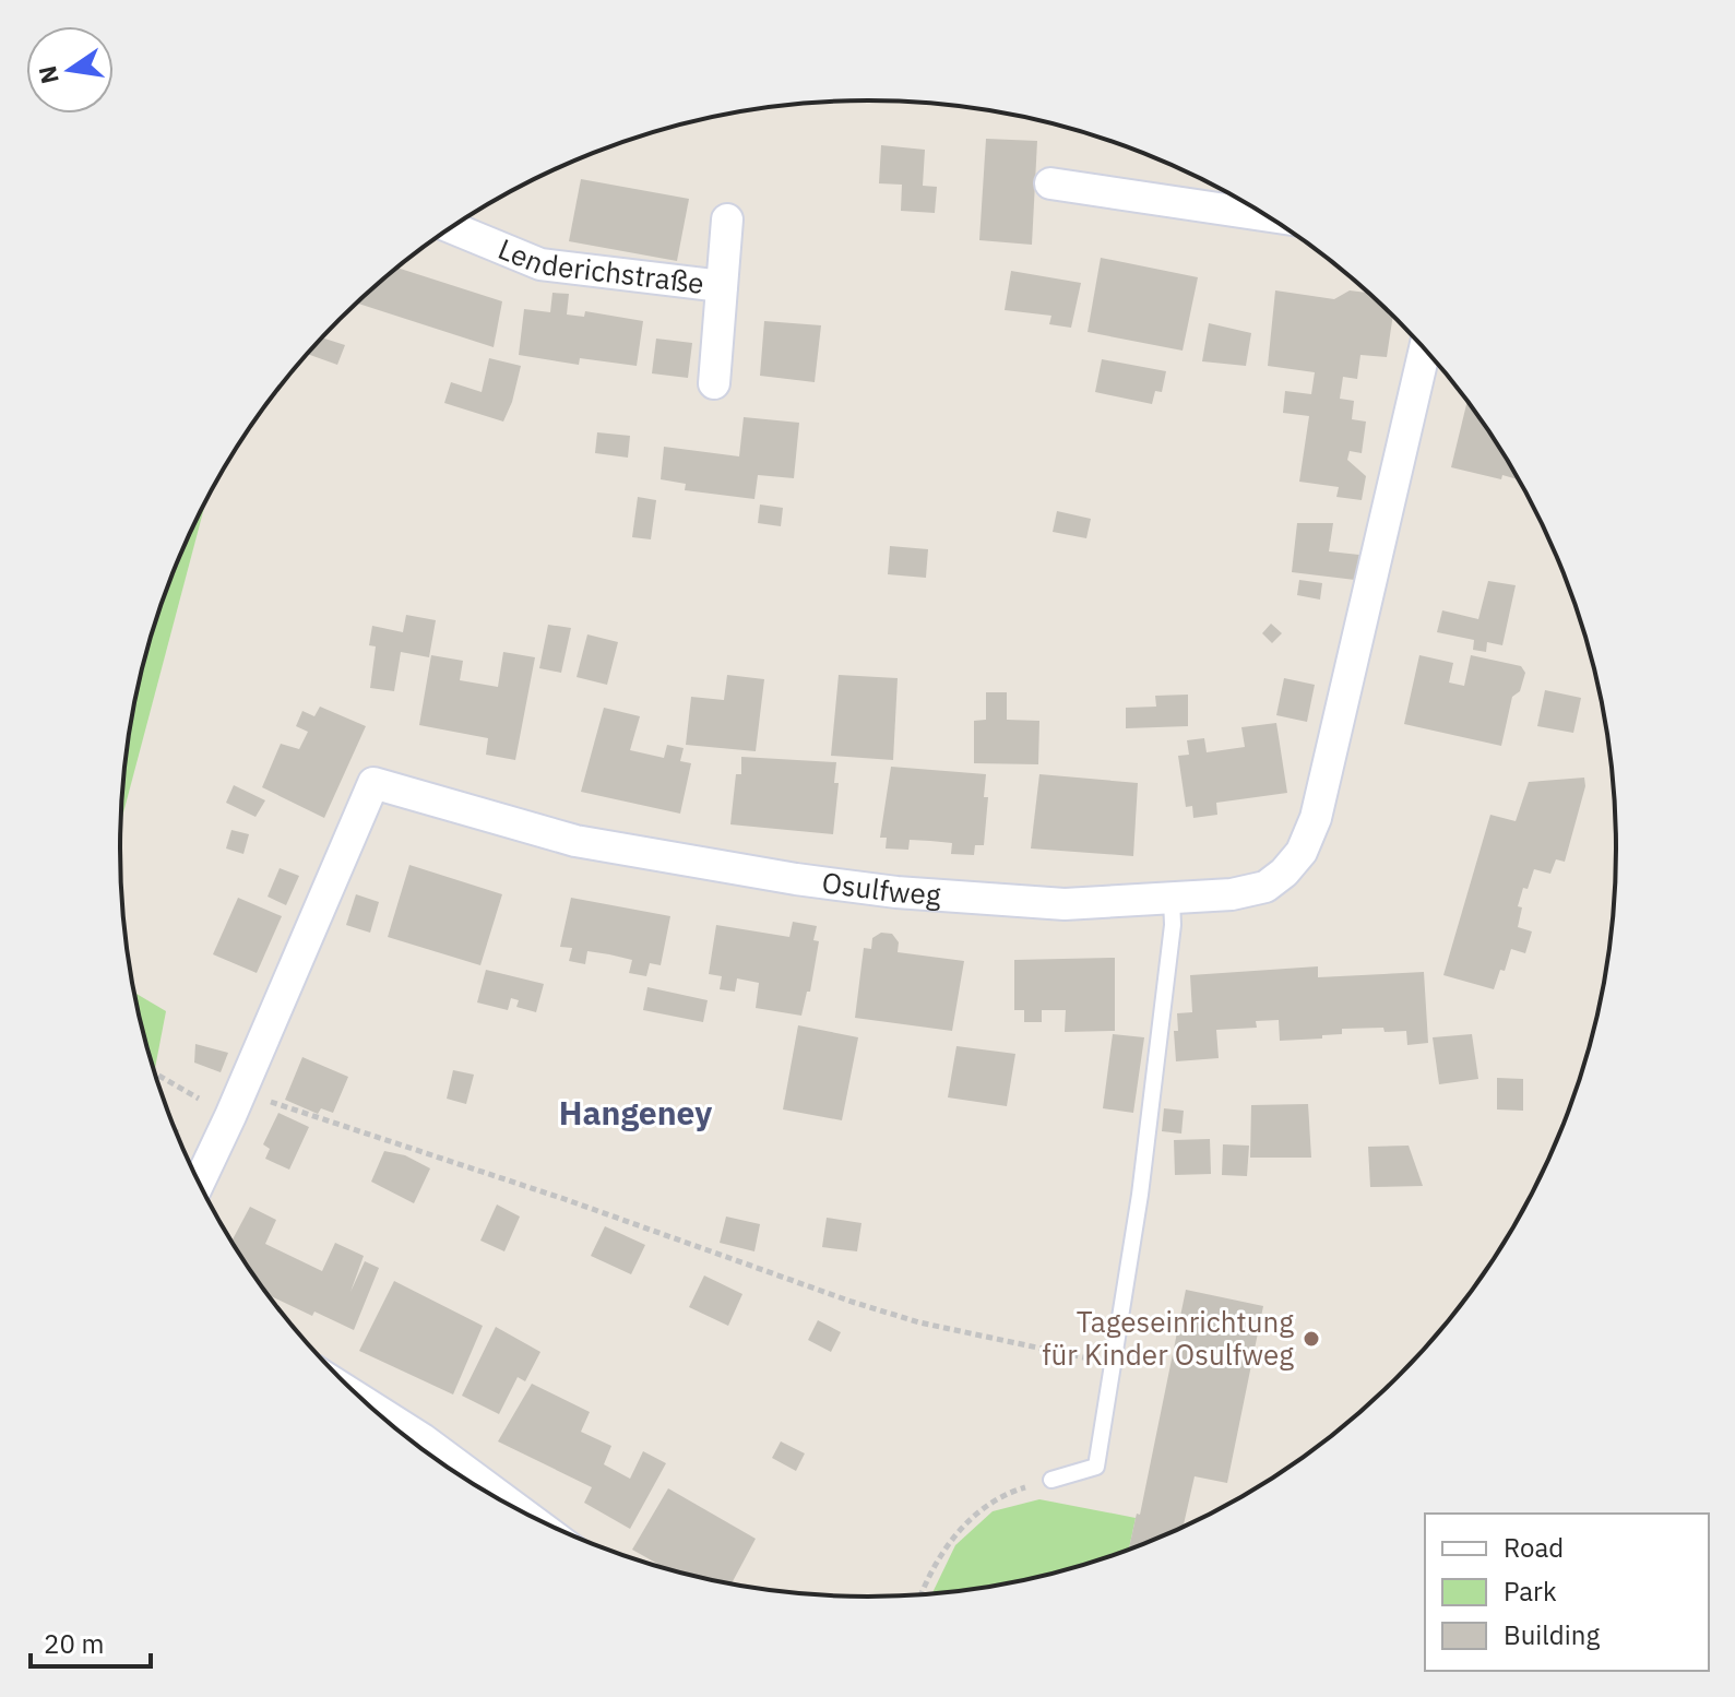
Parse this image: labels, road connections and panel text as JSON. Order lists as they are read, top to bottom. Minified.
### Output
{"streets":{"street":["Lenderichstraße","Osulfweg"]},"districts":["Hangeney"],"places":["Tageseinrichtung für Kinder Osulfweg"],"legend":["Road","Park","Building"],"scale_bar":"20 m","north":"left"}
